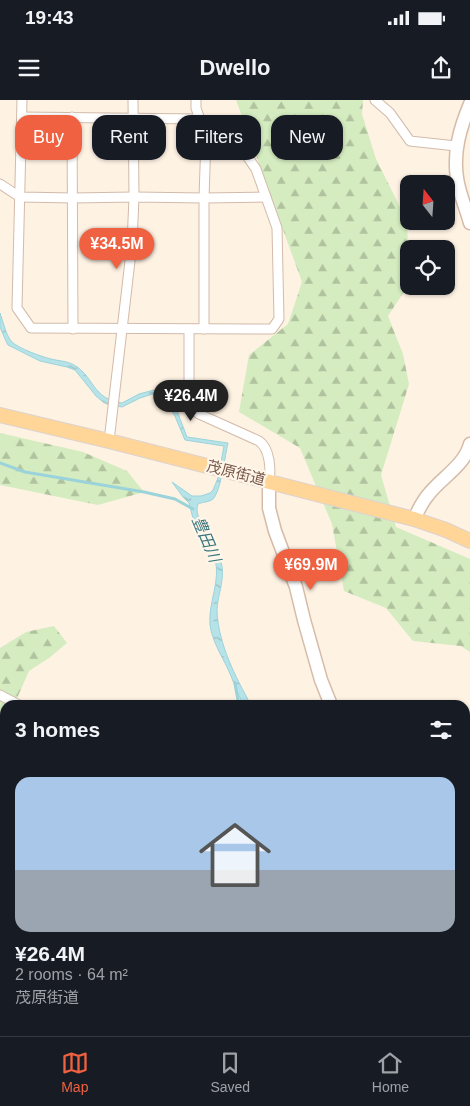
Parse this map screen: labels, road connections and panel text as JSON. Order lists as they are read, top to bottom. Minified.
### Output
{"streets":{"main road":["茂原街道"]},"water":["豊田川"],"north":"top","page":{"status":"19:43","header":"Dwello","chip":["Buy","Rent","Filters","New"],"price":["¥34.5M","¥26.4M","¥69.9M"],"heading":"3 homes","list":[{"name":"¥26.4M","note":"2 rooms · 64 m² · 茂原街道"}],"tabs":["Map","Saved","Home"]}}
